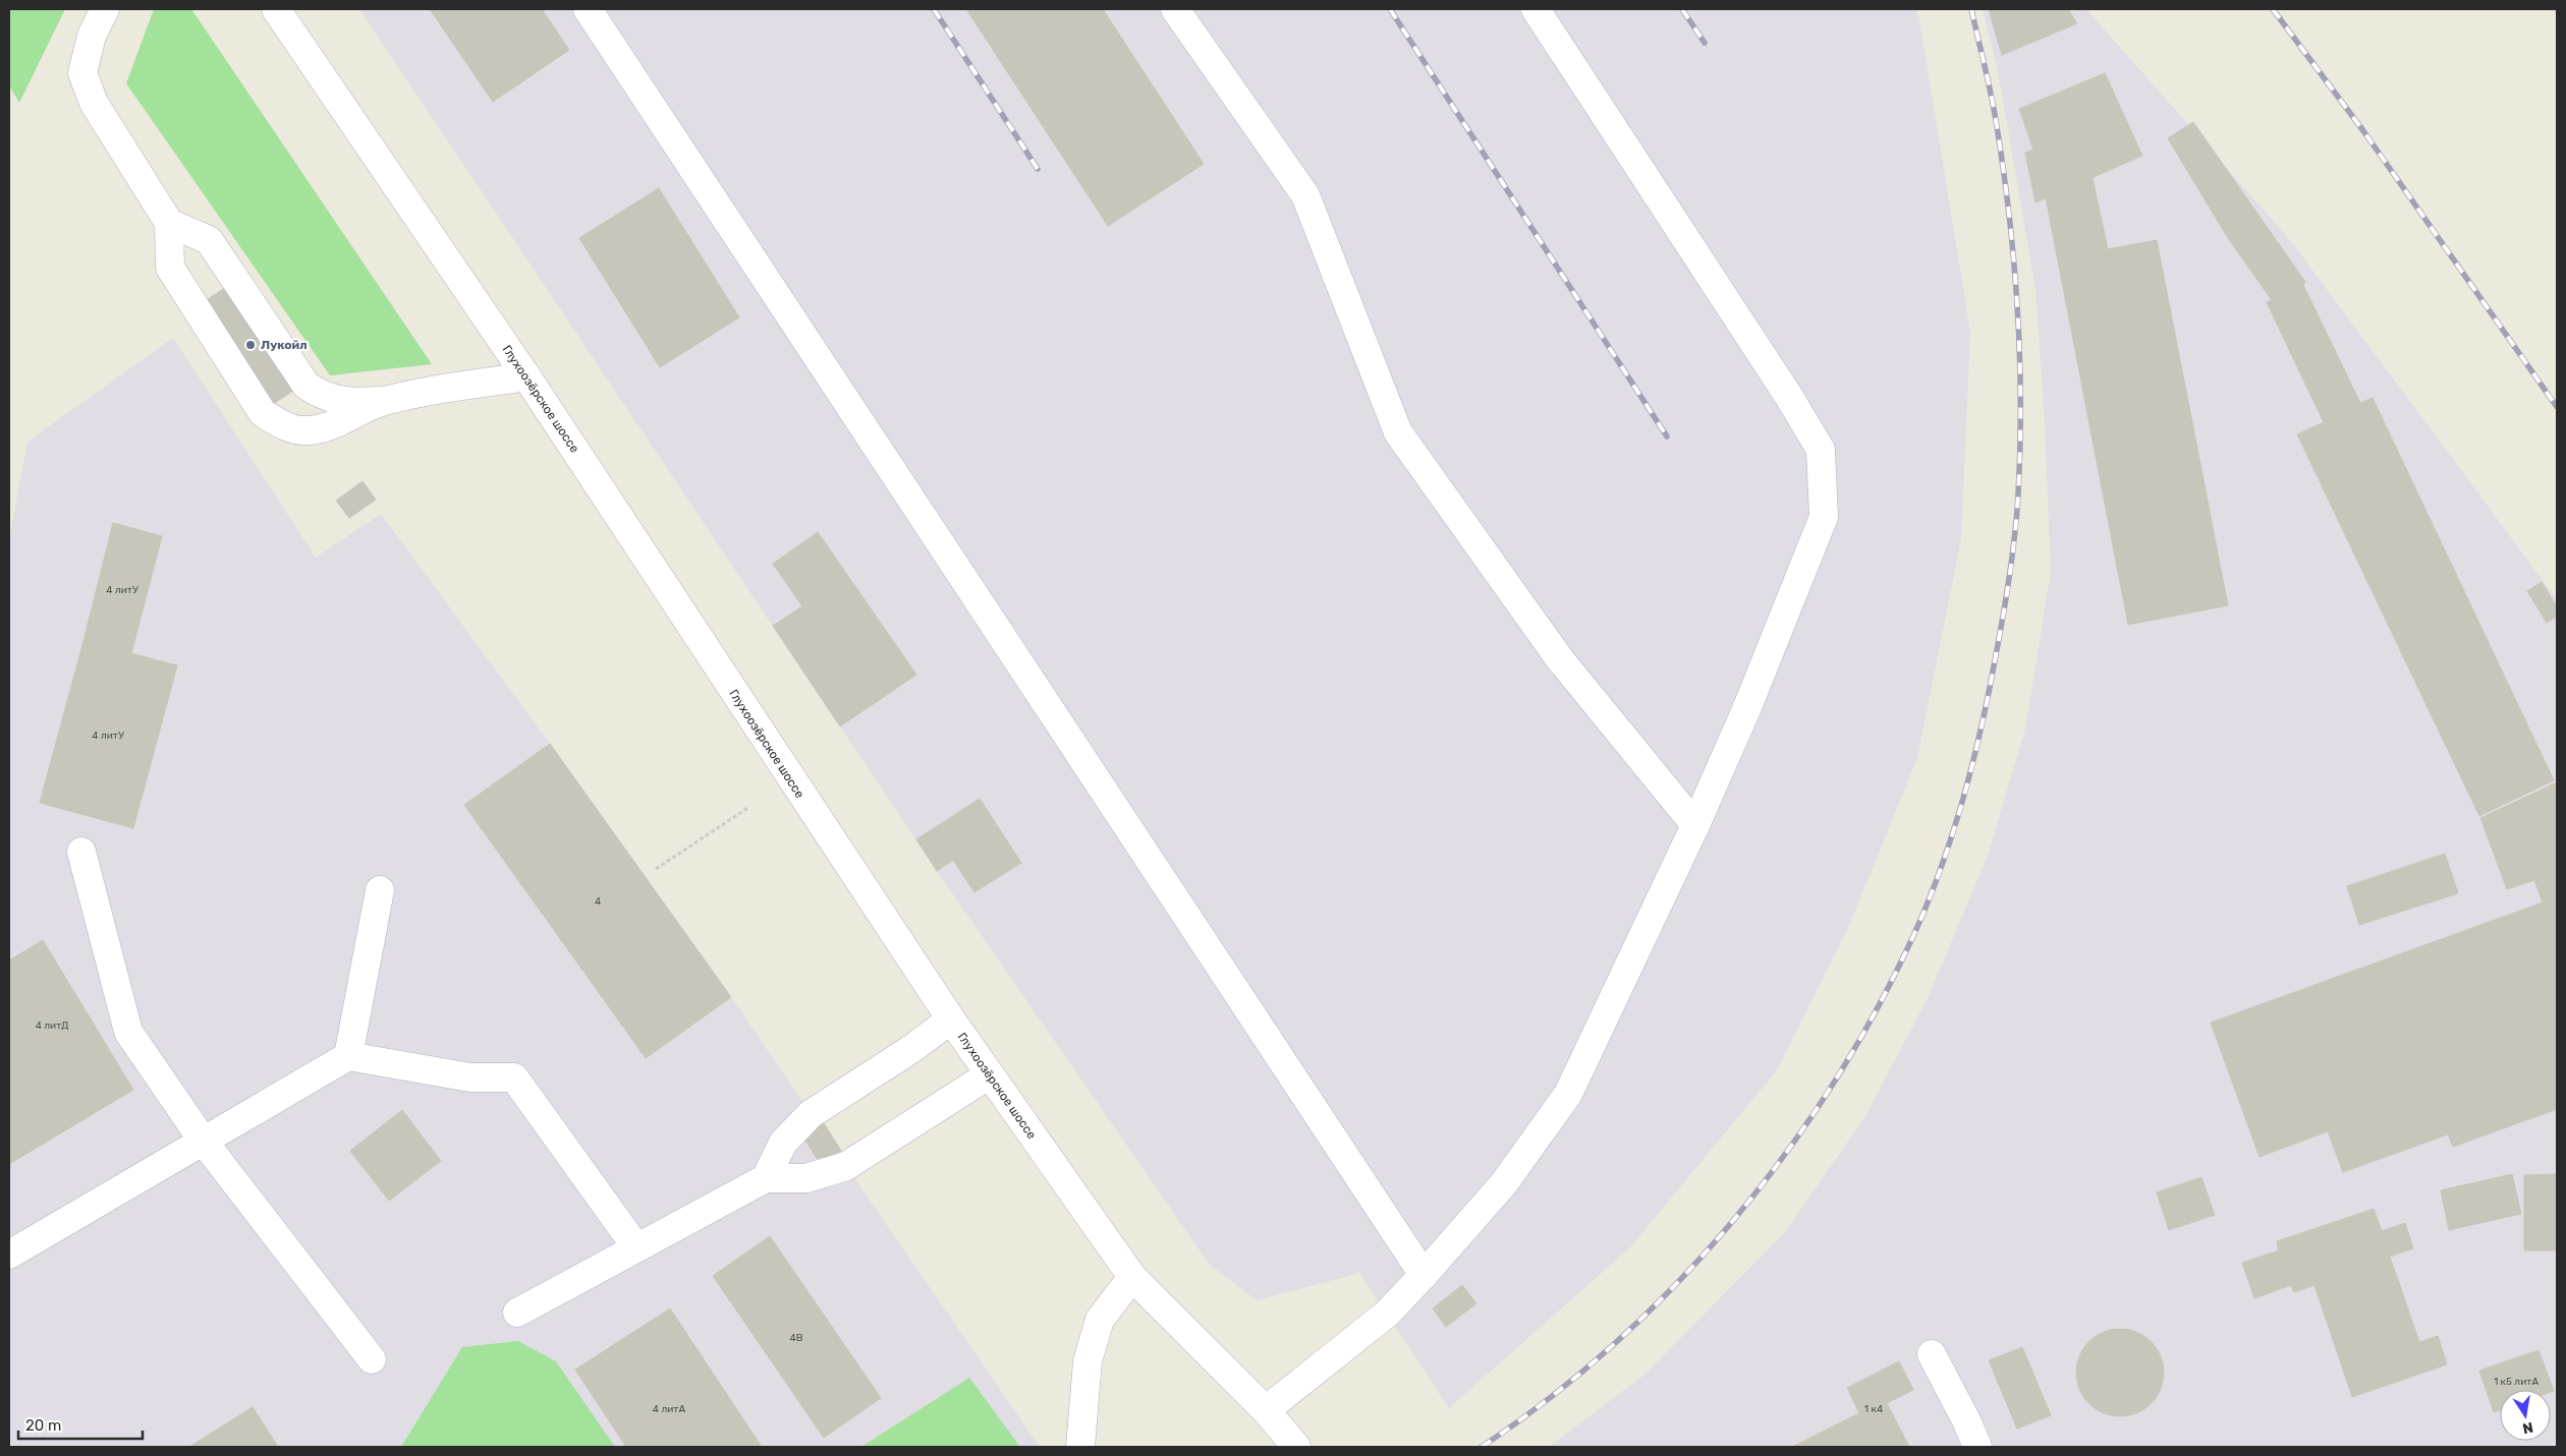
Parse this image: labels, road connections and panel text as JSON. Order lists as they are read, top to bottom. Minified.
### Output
{"streets":{"street":["Глухоозёрское шоссе"]},"places":["Лукойл"],"house_numbers":["4 литУ","4 литУ","4","4 литД","4В","1 к5 литА","4 литА","1 к4"],"scale_bar":"20 m","north":"bottom"}
